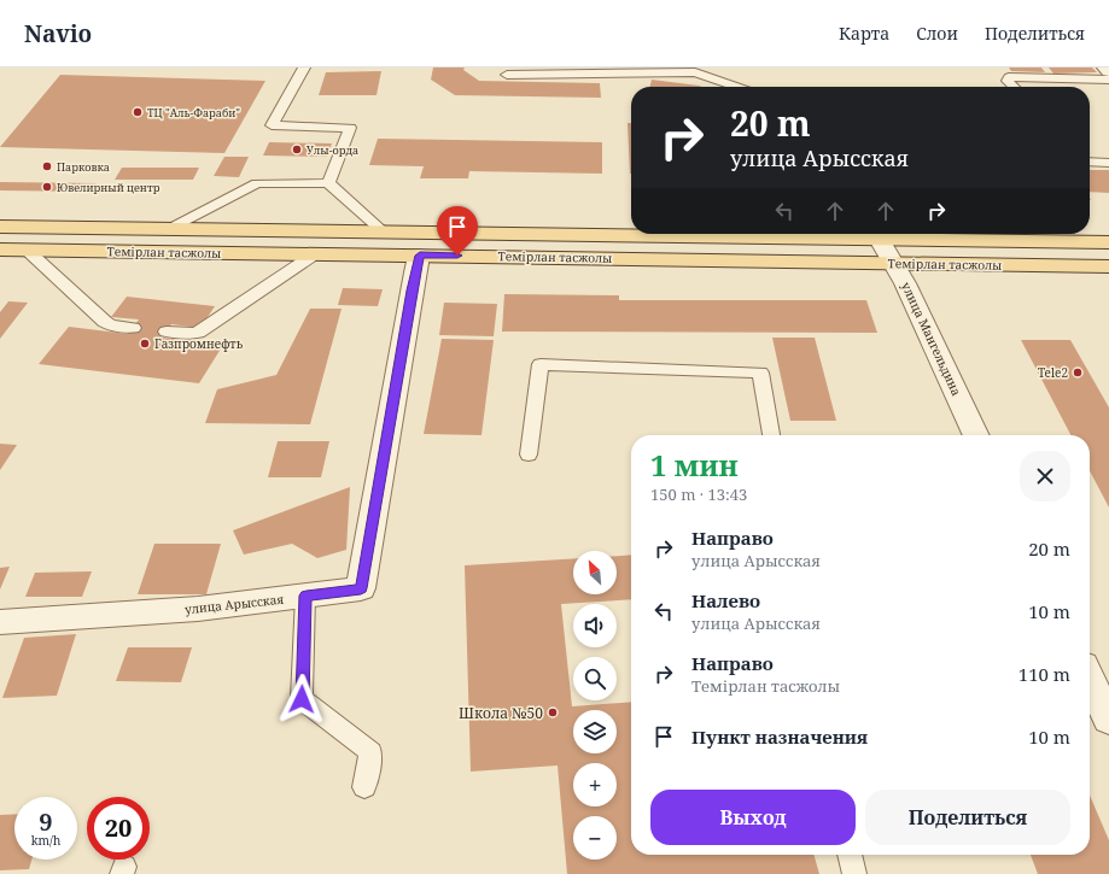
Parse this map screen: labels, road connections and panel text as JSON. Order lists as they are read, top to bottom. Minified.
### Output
{"streets":{"main road":["Темірлан тасжолы"],"street":["улица Мангельдина","улица Арысская"]},"crossings":[["Темірлан тасжолы","улица Мангельдина"],["Темірлан тасжолы","улица Арысская"]],"places":["ТЦ \"Аль-Фараби\"","Улы-орда","Парковка","Ювелирный центр","Газпромнефть","Tele2","Школа №50"],"north":"top left","page":{"header":"Navio","nav":["Карта","Слои","Поделиться"],"turn":["20 m","улица Арысская"],"heading":["1 мин","150 m · 13:43"],"list":[{"name":"Направо","note":"улица Арысская","value":"20 m"},{"name":"Налево","note":"улица Арысская","value":"10 m"},{"name":"Направо","note":"Темірлан тасжолы","value":"110 m"},{"name":"Пункт назначения","value":"10 m"}],"map_buttons":["+","−"],"buttons":["Выход","Поделиться"],"speed":"9 km/h","limit":"20"}}
